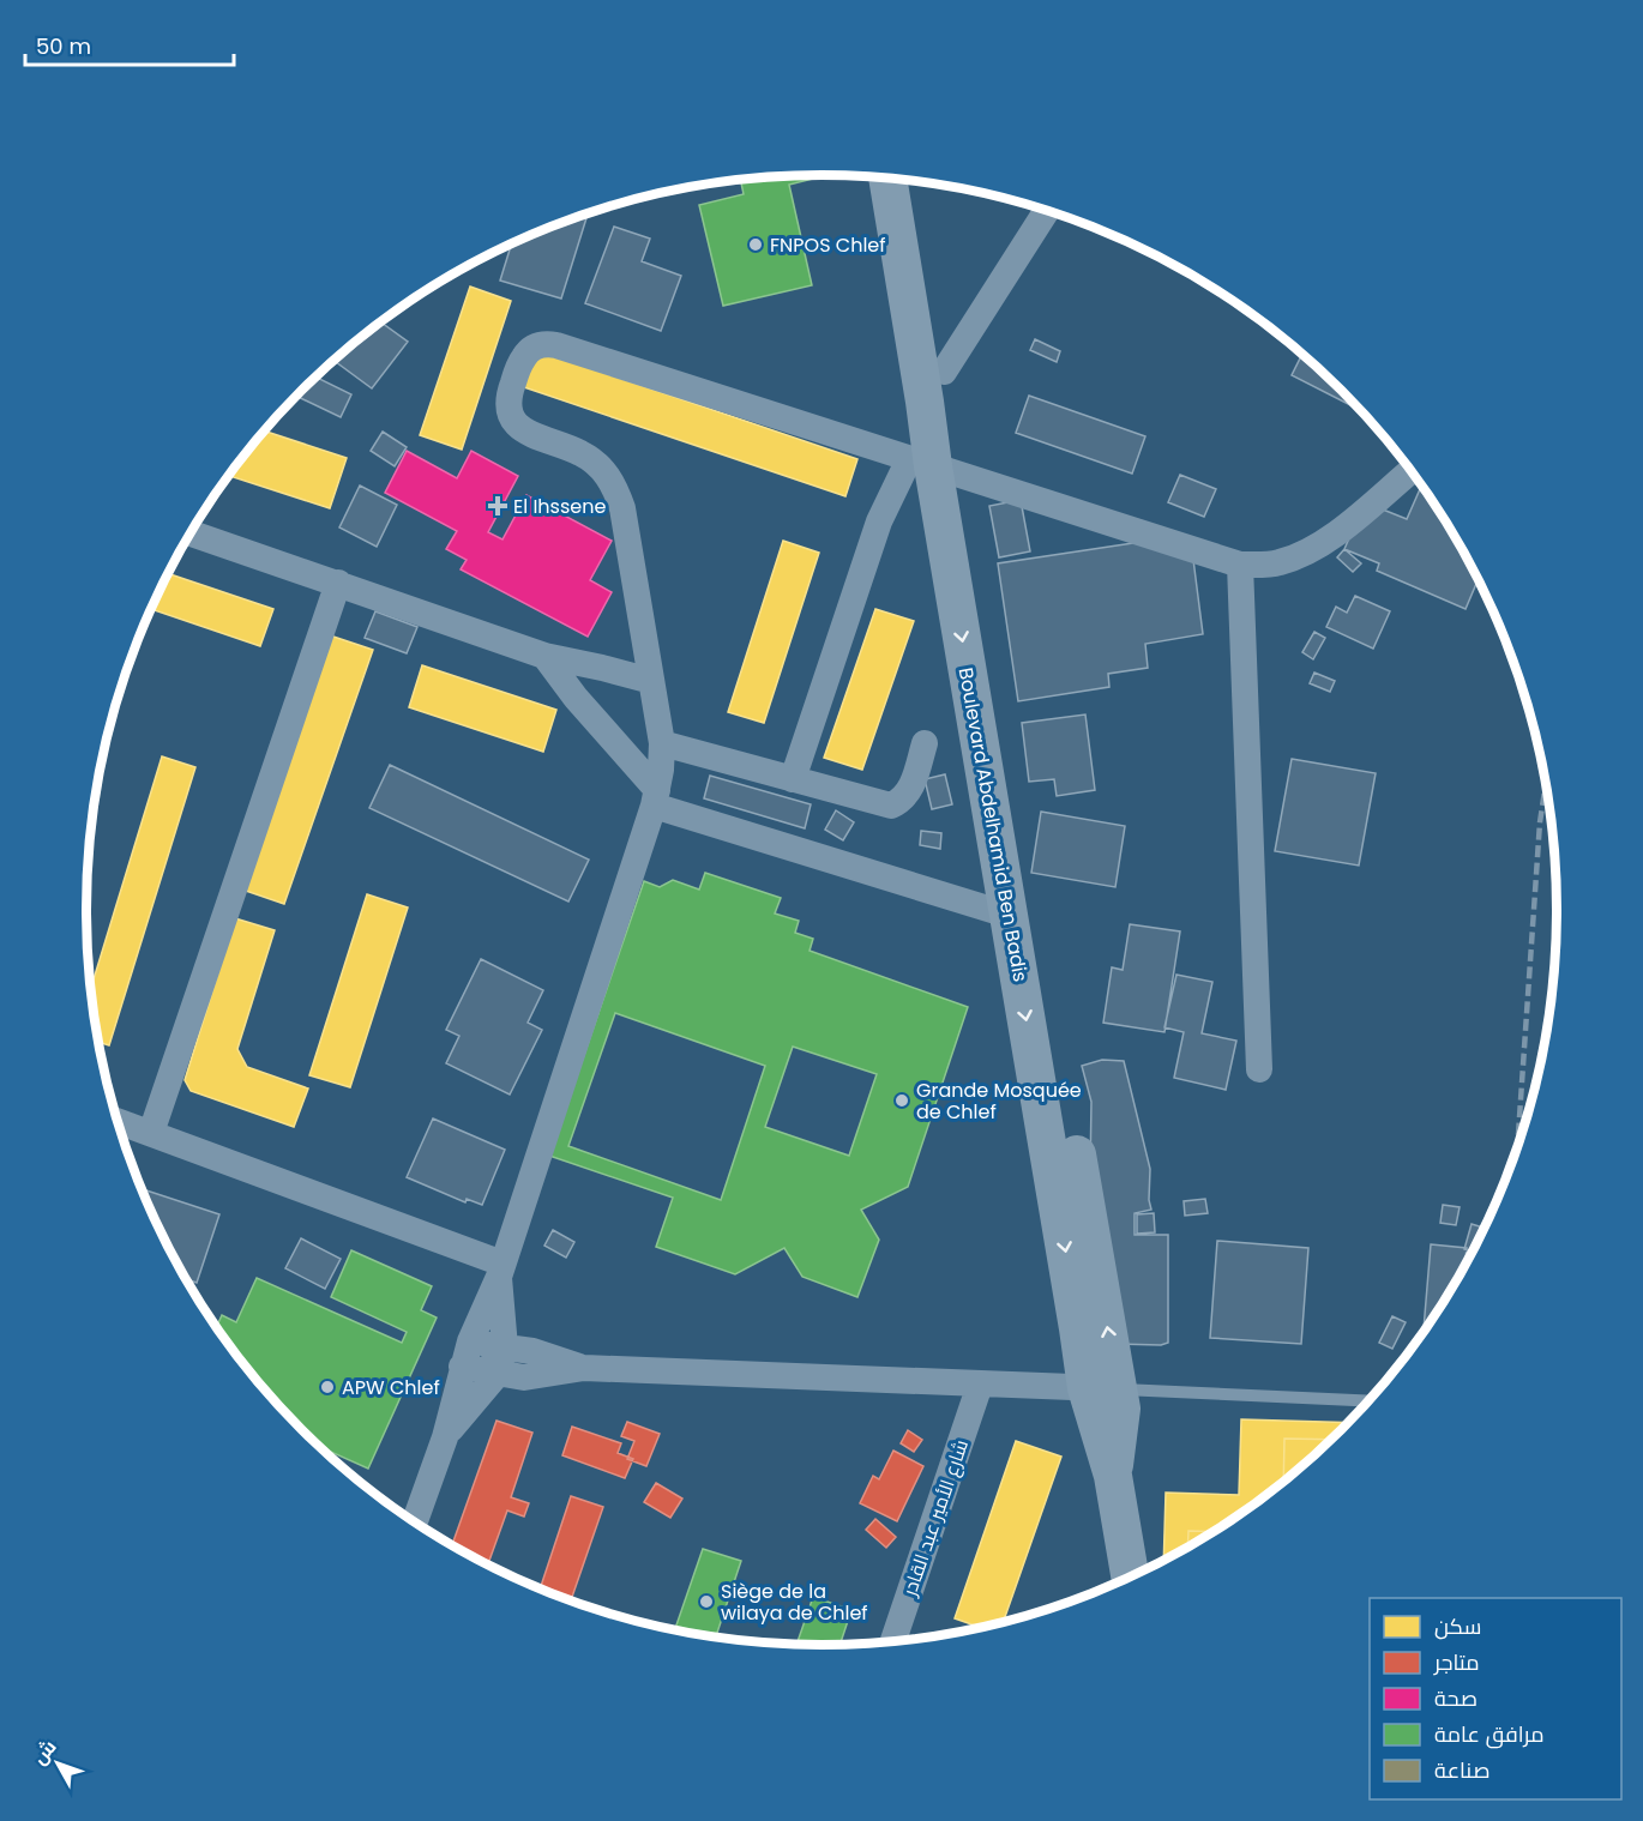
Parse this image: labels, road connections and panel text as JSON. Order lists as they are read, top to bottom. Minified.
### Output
{"streets":{"main road":["Boulevard Abdelhamid Ben Badis"],"street":["شارع الأمير عبد القادر"]},"places":{"other":["FNPOS Chlef","Grande Mosquée de Chlef","APW Chlef","Siège de la wilaya de Chlef"],"health":["El Ihssene"]},"legend":["سكن","متاجر","صحة","مرافق عامة","صناعة"],"scale_bar":"50 m","north":"top left"}
